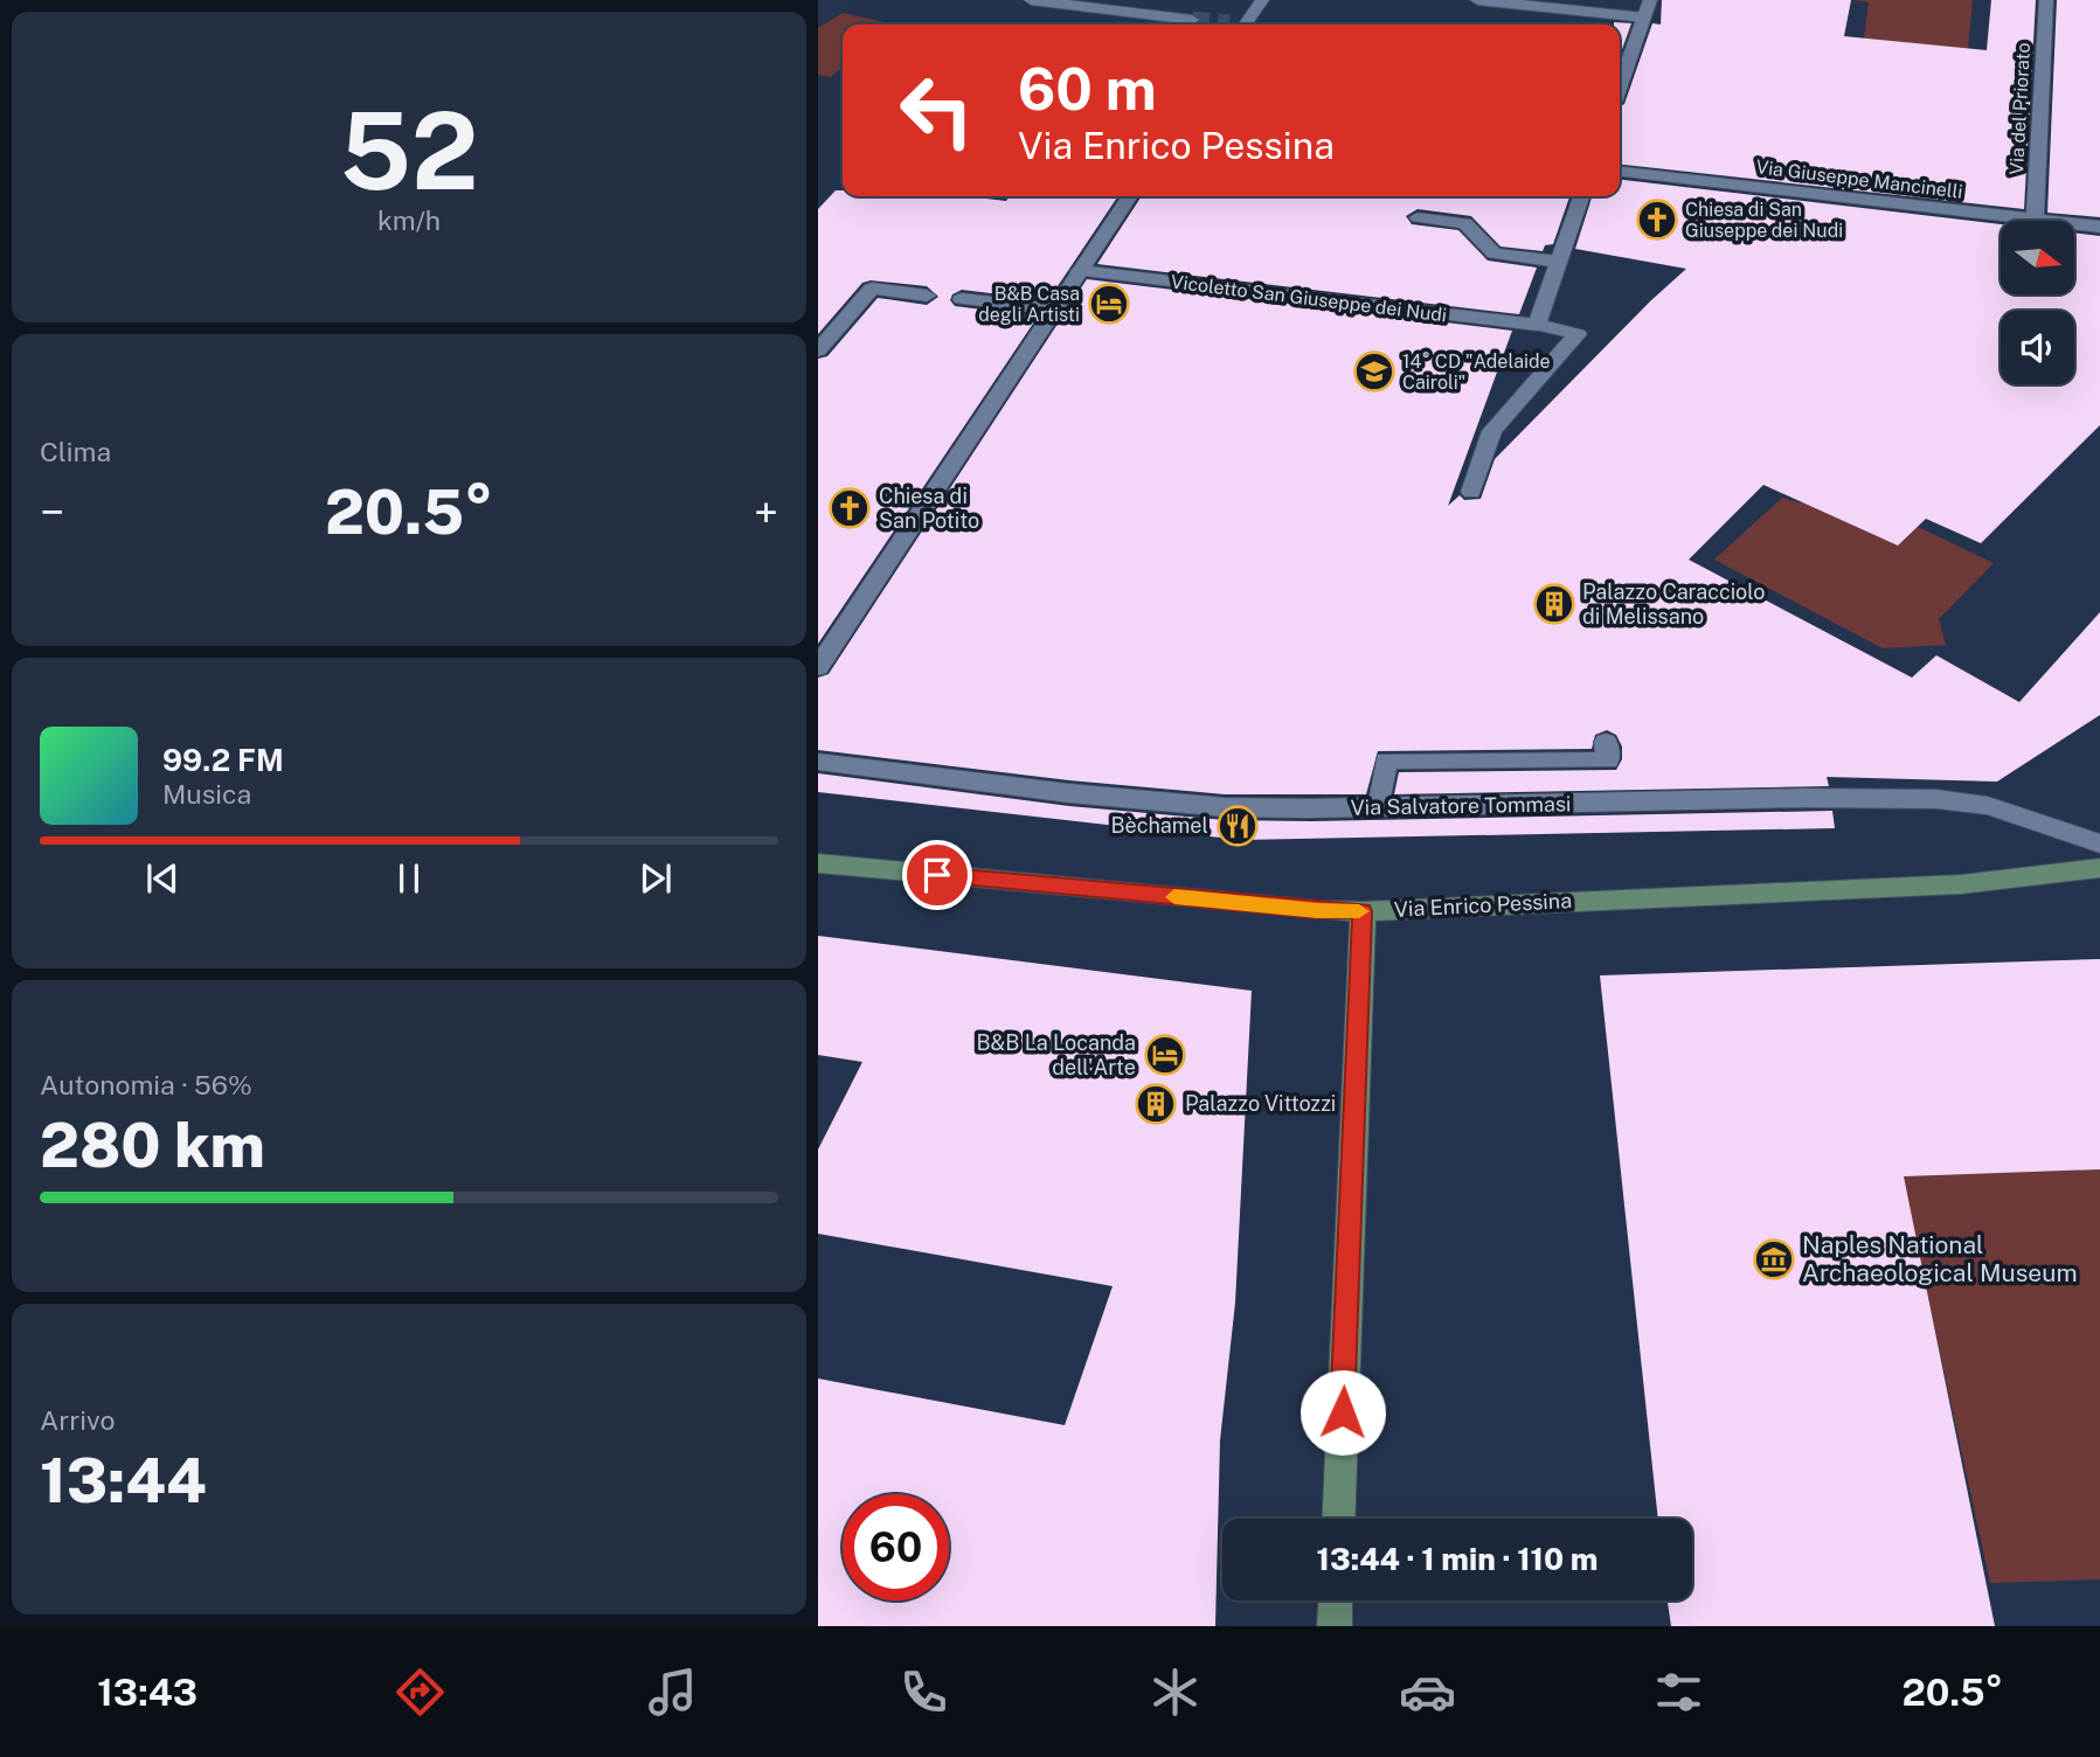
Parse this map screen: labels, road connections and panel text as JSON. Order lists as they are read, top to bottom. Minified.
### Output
{"streets":{"main road":["Via Enrico Pessina"],"street":["Via del Priorato","Via Giuseppe Mancinelli","Vicoletto San Giuseppe dei Nudi","Via Salvatore Tommasi"]},"crossings":[["Via del Priorato","Via Giuseppe Mancinelli"]],"places":{"church":["Chiesa di San Giuseppe dei Nudi","Chiesa di San Potito"],"hotel":["B&B Casa degli Artisti","B&B La Locanda dell'Arte"],"school or university":["14° CD \"Adelaide Cairoli\""],"building":["Palazzo Caracciolo di Melissano","Palazzo Vittozzi"],"restaurant":["Bèchamel"],"museum":["Naples National Archaeological Museum"]},"north":"right","page":{"tile":[["52","km/h"],"Clima",["Autonomia · 56%","280 km"],["Arrivo","13:44"]],"turn":["60 m","Via Enrico Pessina"],"heat":["−","20.5°","+"],"song":["99.2 FM","Musica"],"limit":"60","trip":"13:44 · 1 min · 110 m","tabs":["13:43","20.5°"]}}
